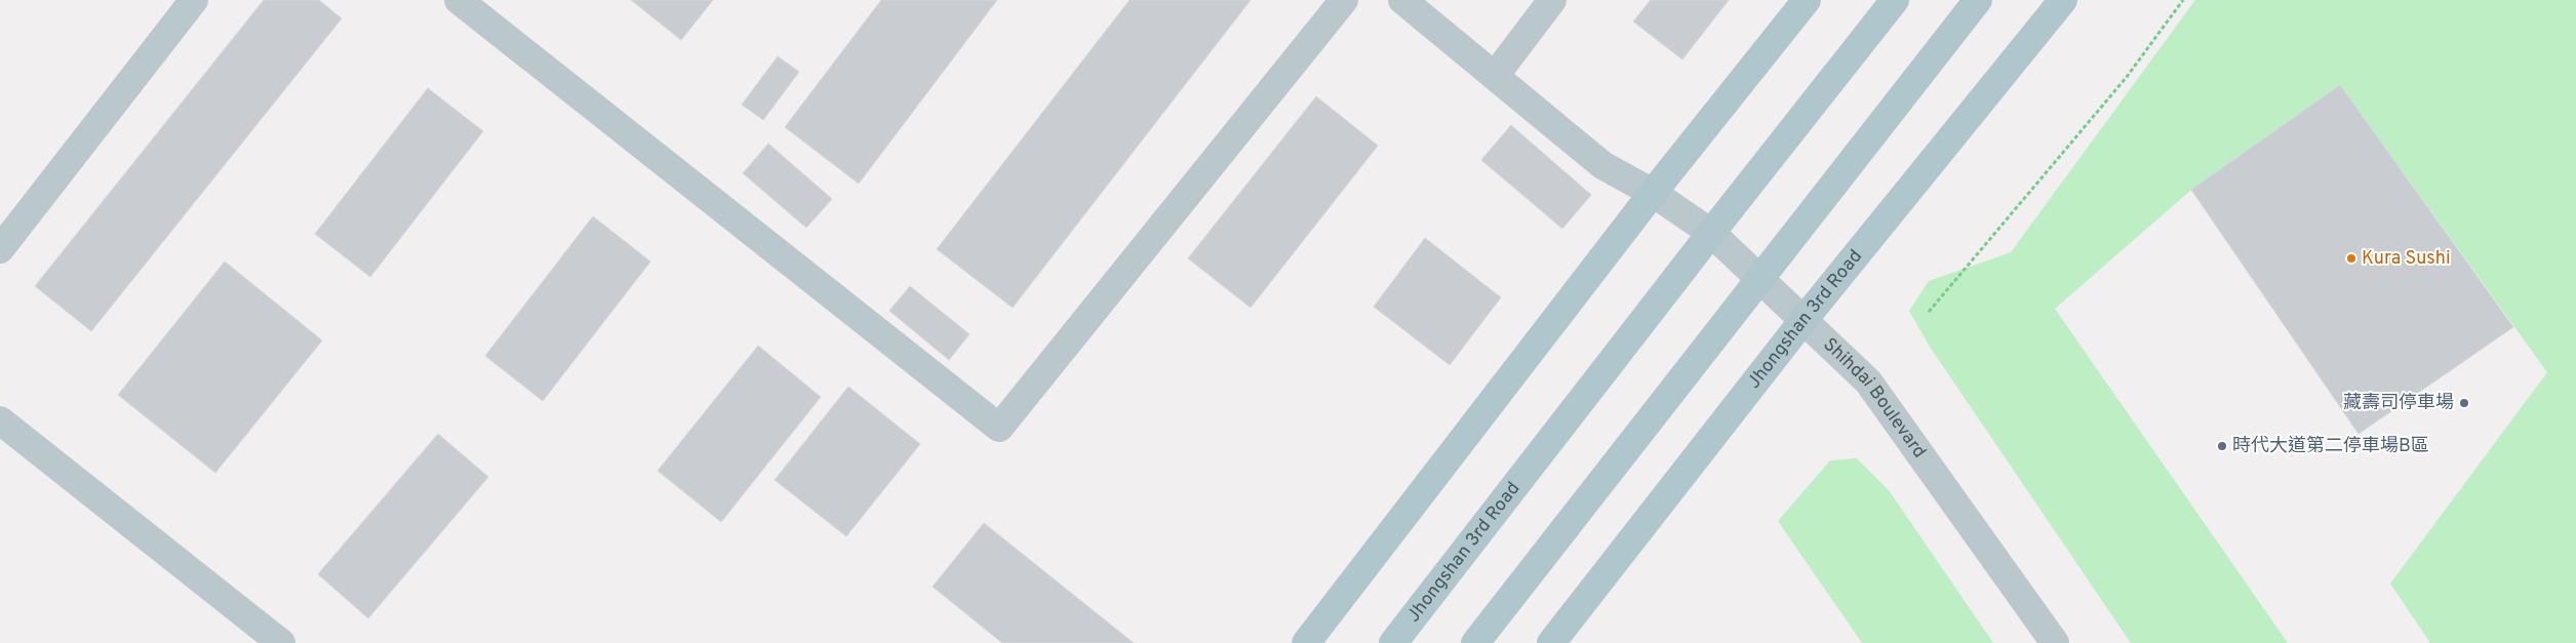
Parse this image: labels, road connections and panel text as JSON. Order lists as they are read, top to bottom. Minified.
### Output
{"streets":{"main road":["Jhongshan 3rd Road"],"street":["Shihdai Boulevard"]},"crossings":[["Jhongshan 3rd Road","Shihdai Boulevard"]],"places":["Kura Sushi","藏壽司停車場","時代大道第二停車場B區"]}
